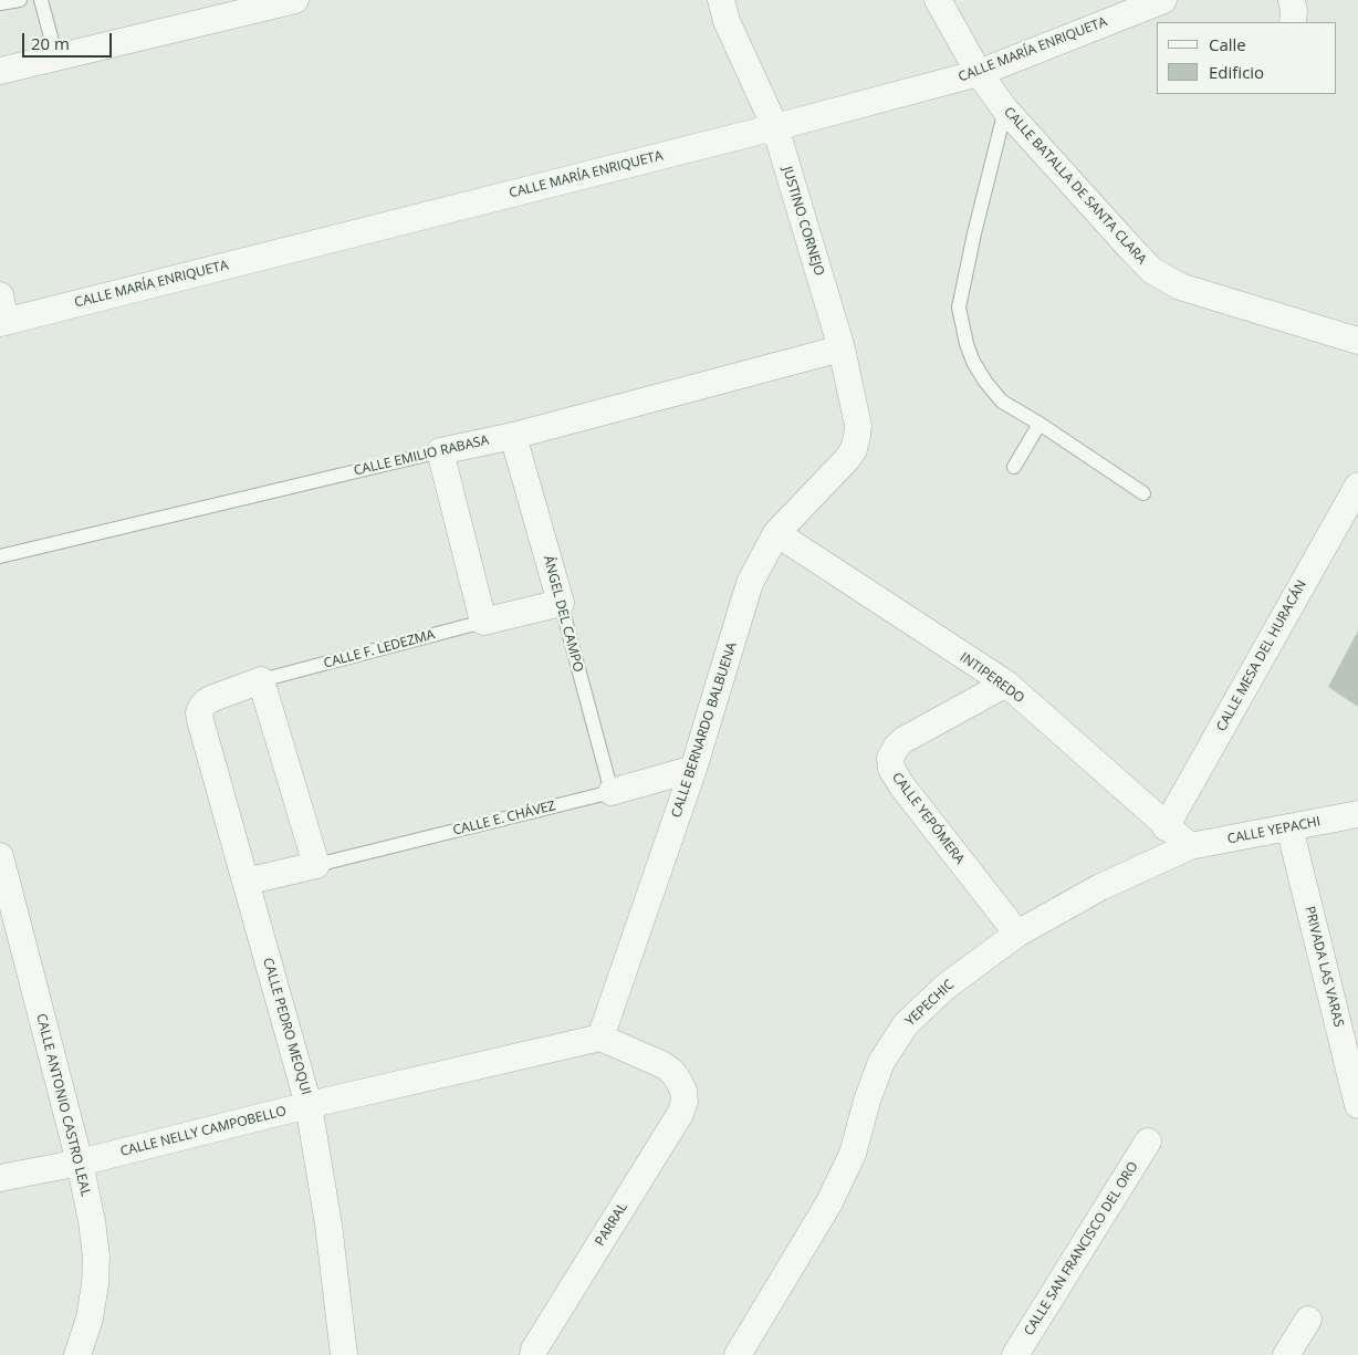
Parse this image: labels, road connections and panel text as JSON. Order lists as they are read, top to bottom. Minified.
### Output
{"streets":{"street":["CALLE MARÍA ENRIQUETA","CALLE BATALLA DE SANTA CLARA","JUSTINO CORNEJO","CALLE EMILIO RABASA","ÁNGEL DEL CAMPO","CALLE F. LEDEZMA","CALLE MESA DEL HURACÁN","INTIPEREDO","CALLE BERNARDO BALBUENA","CALLE E. CHÁVEZ","CALLE YEPÓMERA","CALLE YEPACHI","PRIVADA LAS VARAS","YEPECHIC","CALLE PEDRO MEOQUI","CALLE ANTONIO CASTRO LEAL","CALLE NELLY CAMPOBELLO","PARRAL","CALLE SAN FRANCISCO DEL ORO"]},"crossings":[["CALLE MARÍA ENRIQUETA","CALLE BATALLA DE SANTA CLARA"],["CALLE MARÍA ENRIQUETA","JUSTINO CORNEJO"],["JUSTINO CORNEJO","CALLE EMILIO RABASA"],["JUSTINO CORNEJO","CALLE BERNARDO BALBUENA"],["CALLE EMILIO RABASA","ÁNGEL DEL CAMPO"],["ÁNGEL DEL CAMPO","CALLE F. LEDEZMA"],["ÁNGEL DEL CAMPO","CALLE E. CHÁVEZ"],["CALLE F. LEDEZMA","CALLE PEDRO MEOQUI"],["CALLE MESA DEL HURACÁN","INTIPEREDO"],["INTIPEREDO","CALLE BERNARDO BALBUENA"],["INTIPEREDO","CALLE YEPÓMERA"],["INTIPEREDO","CALLE YEPACHI"],["INTIPEREDO","YEPECHIC"],["CALLE BERNARDO BALBUENA","CALLE E. CHÁVEZ"],["CALLE BERNARDO BALBUENA","CALLE NELLY CAMPOBELLO"],["CALLE BERNARDO BALBUENA","PARRAL"],["CALLE E. CHÁVEZ","CALLE PEDRO MEOQUI"],["CALLE YEPÓMERA","YEPECHIC"],["CALLE YEPACHI","PRIVADA LAS VARAS"],["CALLE YEPACHI","YEPECHIC"],["CALLE PEDRO MEOQUI","CALLE NELLY CAMPOBELLO"],["CALLE ANTONIO CASTRO LEAL","CALLE NELLY CAMPOBELLO"],["CALLE NELLY CAMPOBELLO","PARRAL"]],"legend":["Calle","Edificio"],"scale_bar":"20 m"}
